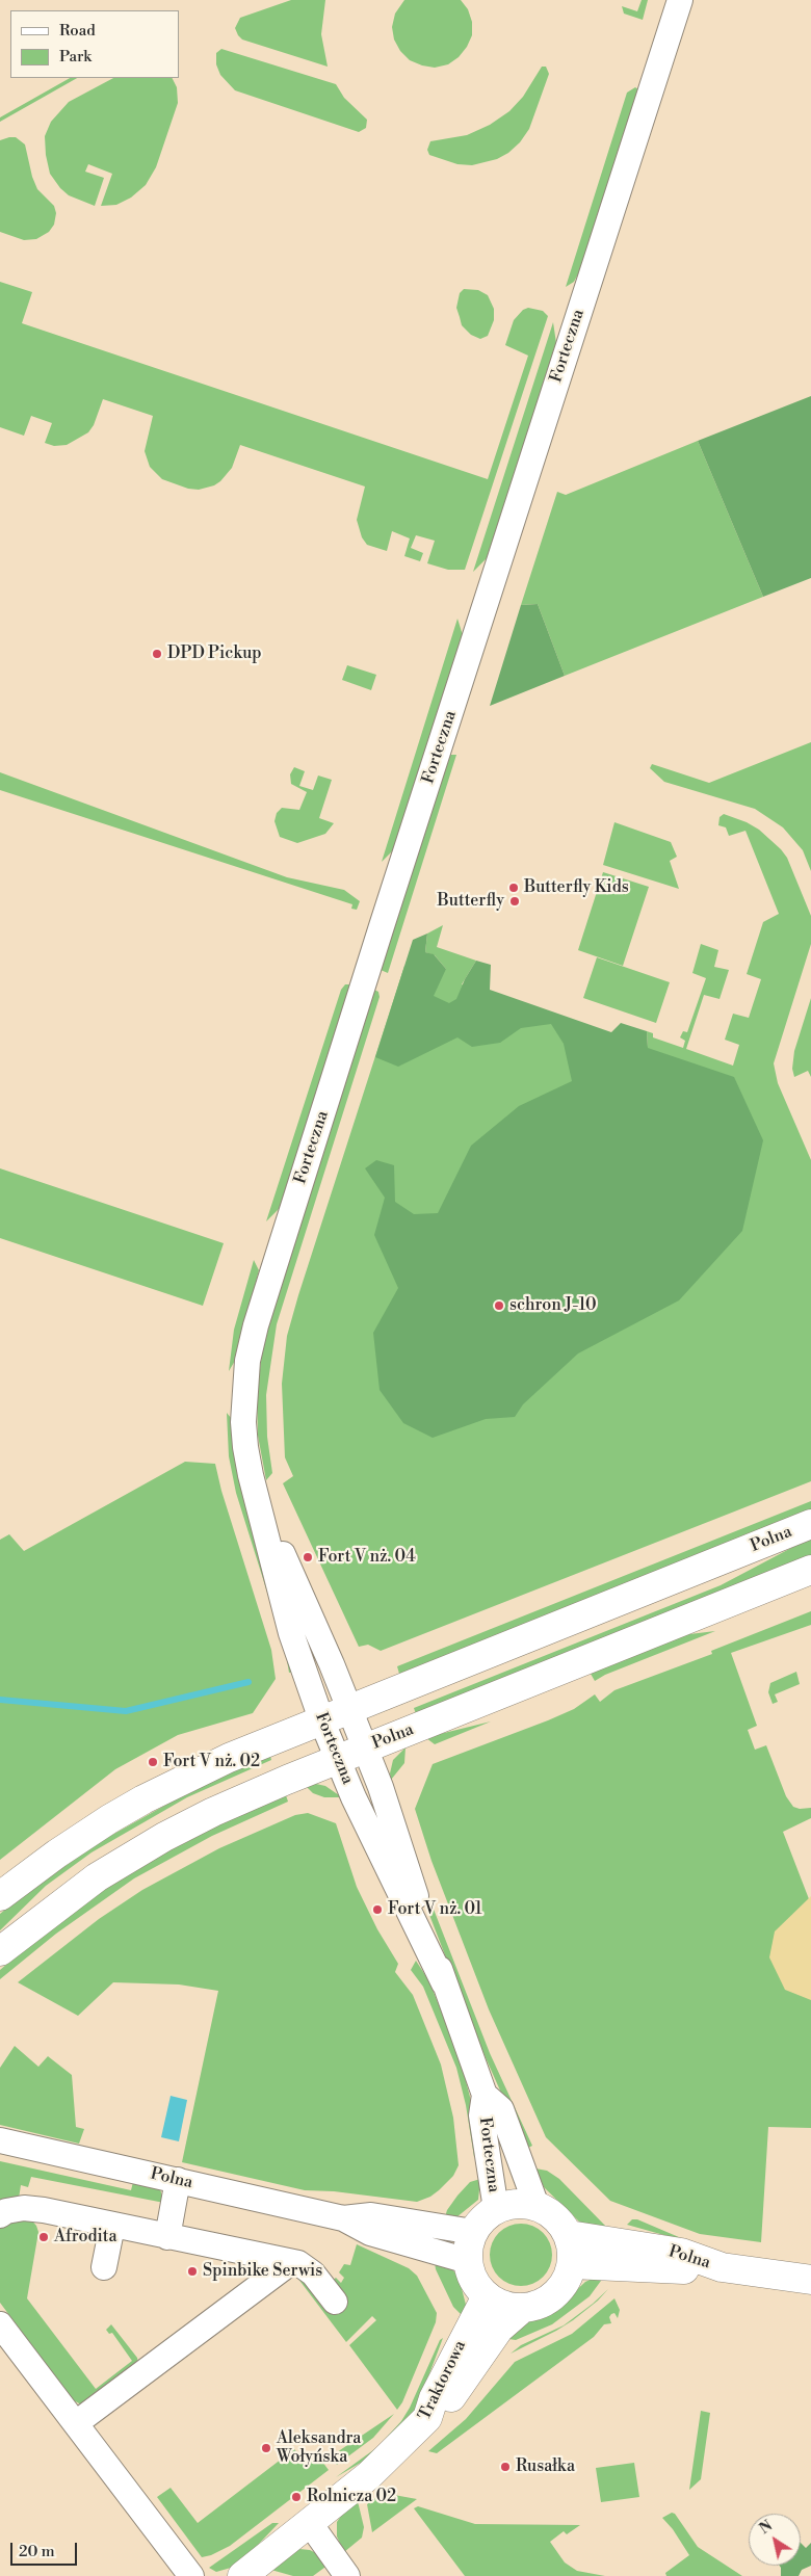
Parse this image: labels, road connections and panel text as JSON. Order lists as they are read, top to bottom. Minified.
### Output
{"streets":{"street":["Forteczna","Polna","Traktorowa"]},"crossings":[["Forteczna","Polna"],["Forteczna","Traktorowa"],["Polna","Traktorowa"]],"places":["DPD Pickup","Butterfly Kids","Butterfly","schron J-10","Fort V nż. 04","Fort V nż. 02","Fort V nż. 01","Afrodita","Spinbike Serwis","Aleksandra Wołyńska","Rusałka","Rolnicza 02"],"legend":["Road","Park"],"scale_bar":"20 m","north":"top left"}
